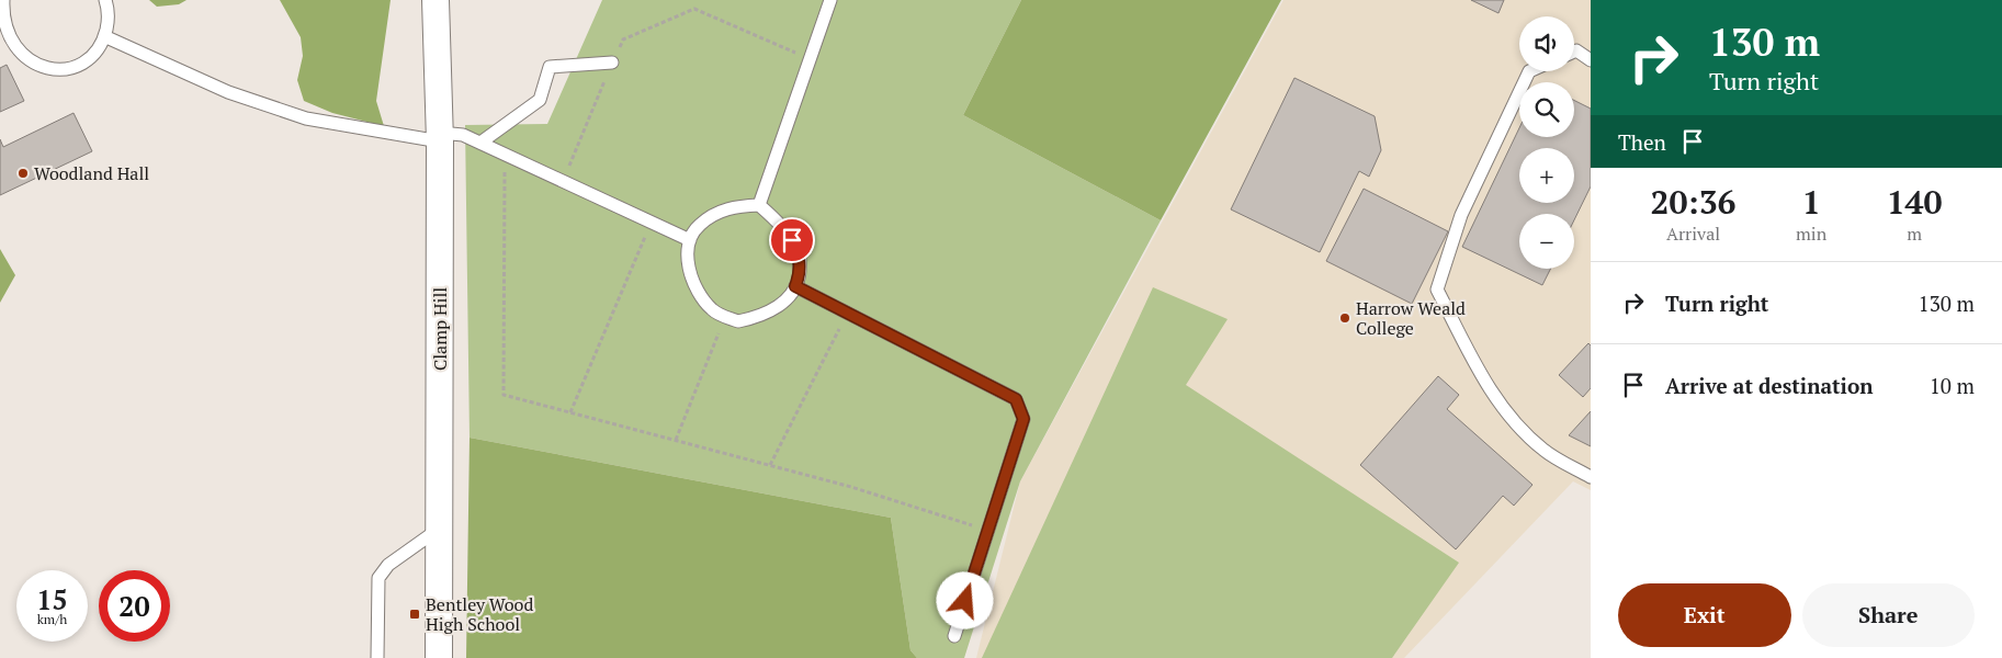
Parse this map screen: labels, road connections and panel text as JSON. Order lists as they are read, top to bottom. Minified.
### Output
{"streets":{"street":["Clamp Hill"]},"places":{"other":["Woodland Hall","Harrow Weald College"],"transit":["Bentley Wood High School"]},"page":{"turn":["130 m","Turn right"],"map_buttons":["+","−"],"then":"Then","eta":["20:36","Arrival","1","min","140","m"],"list":[{"name":"Turn right","value":"130 m"},{"name":"Arrive at destination","value":"10 m"}],"speed":"15 km/h","limit":"20","buttons":["Exit","Share"]}}
